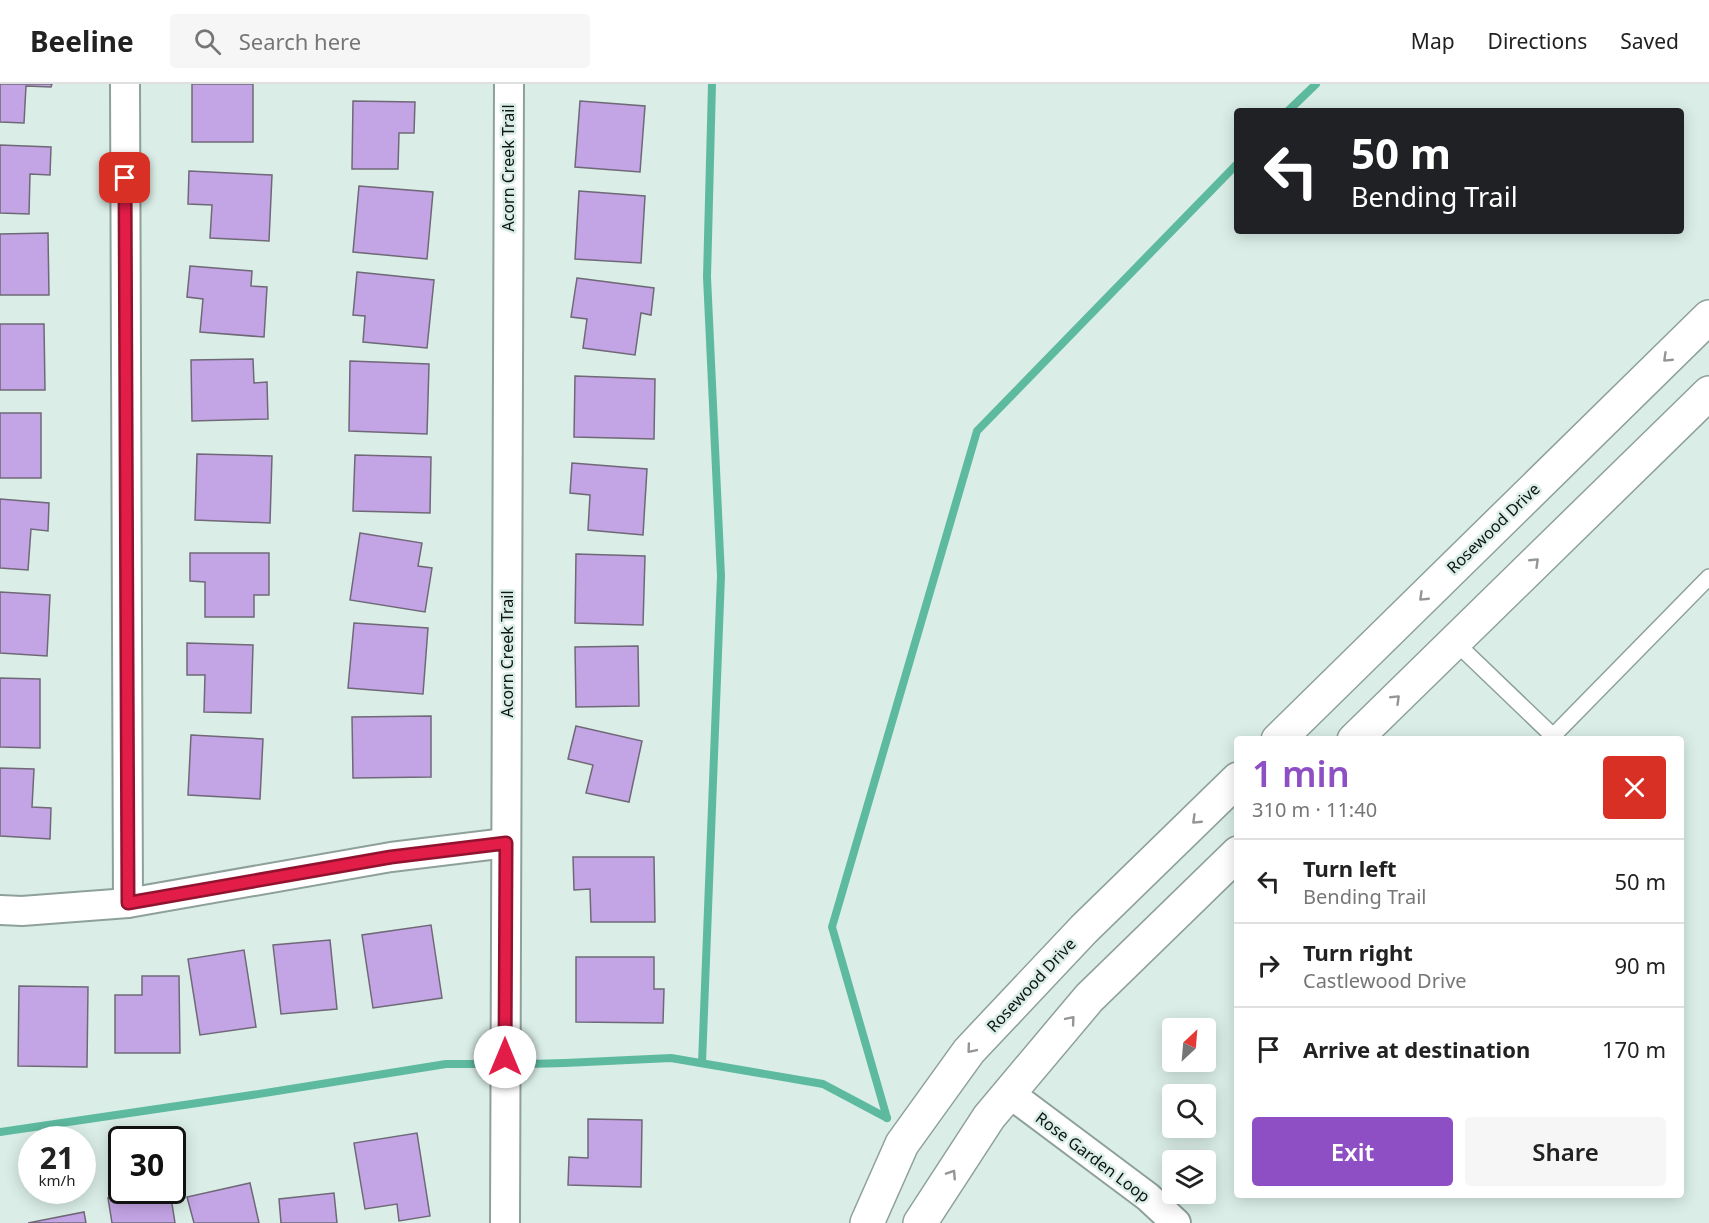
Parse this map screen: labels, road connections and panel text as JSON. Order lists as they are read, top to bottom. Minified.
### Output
{"streets":{"main road":["Rosewood Drive"],"street":["Acorn Creek Trail","Rose Garden Loop"]},"north":"top right","page":{"header":"Beeline","search":"Search here","nav":["Map","Directions","Saved"],"turn":["50 m","Bending Trail"],"heading":["1 min","310 m · 11:40"],"list":[{"name":"Turn left","note":"Bending Trail","value":"50 m"},{"name":"Turn right","note":"Castlewood Drive","value":"90 m"},{"name":"Arrive at destination","value":"170 m"}],"buttons":["Exit","Share"],"speed":"21 km/h","limit":"30"}}
